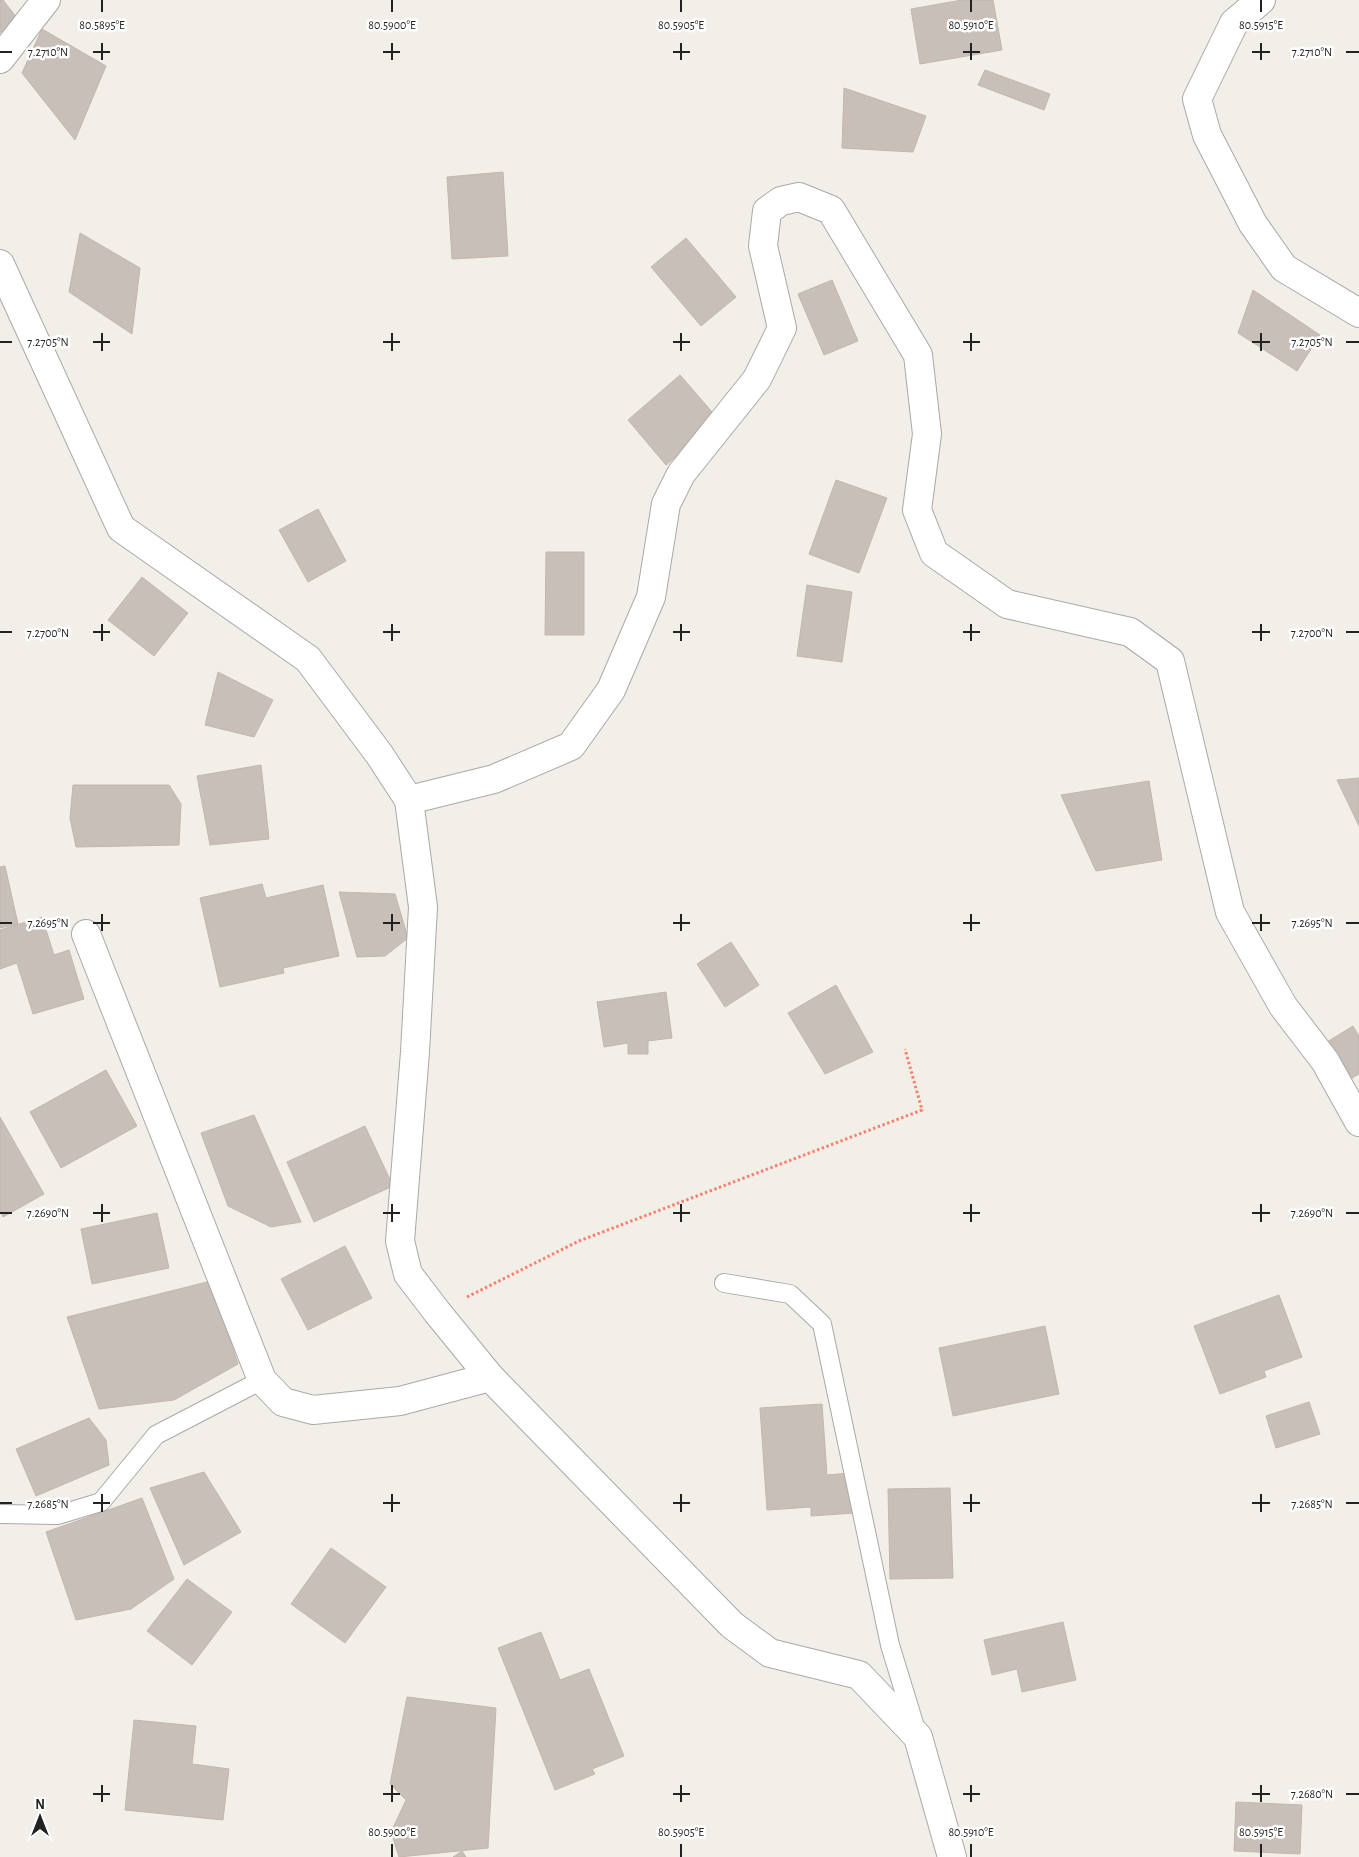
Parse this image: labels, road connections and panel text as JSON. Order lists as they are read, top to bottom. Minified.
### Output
{"north":"top","coordinates":["80.5895°E","80.5900°E","80.5905°E","80.5910°E","80.5915°E","7.2710°N","7.2705°N","7.2700°N","7.2695°N","7.2690°N","7.2685°N","7.2680°N"]}
